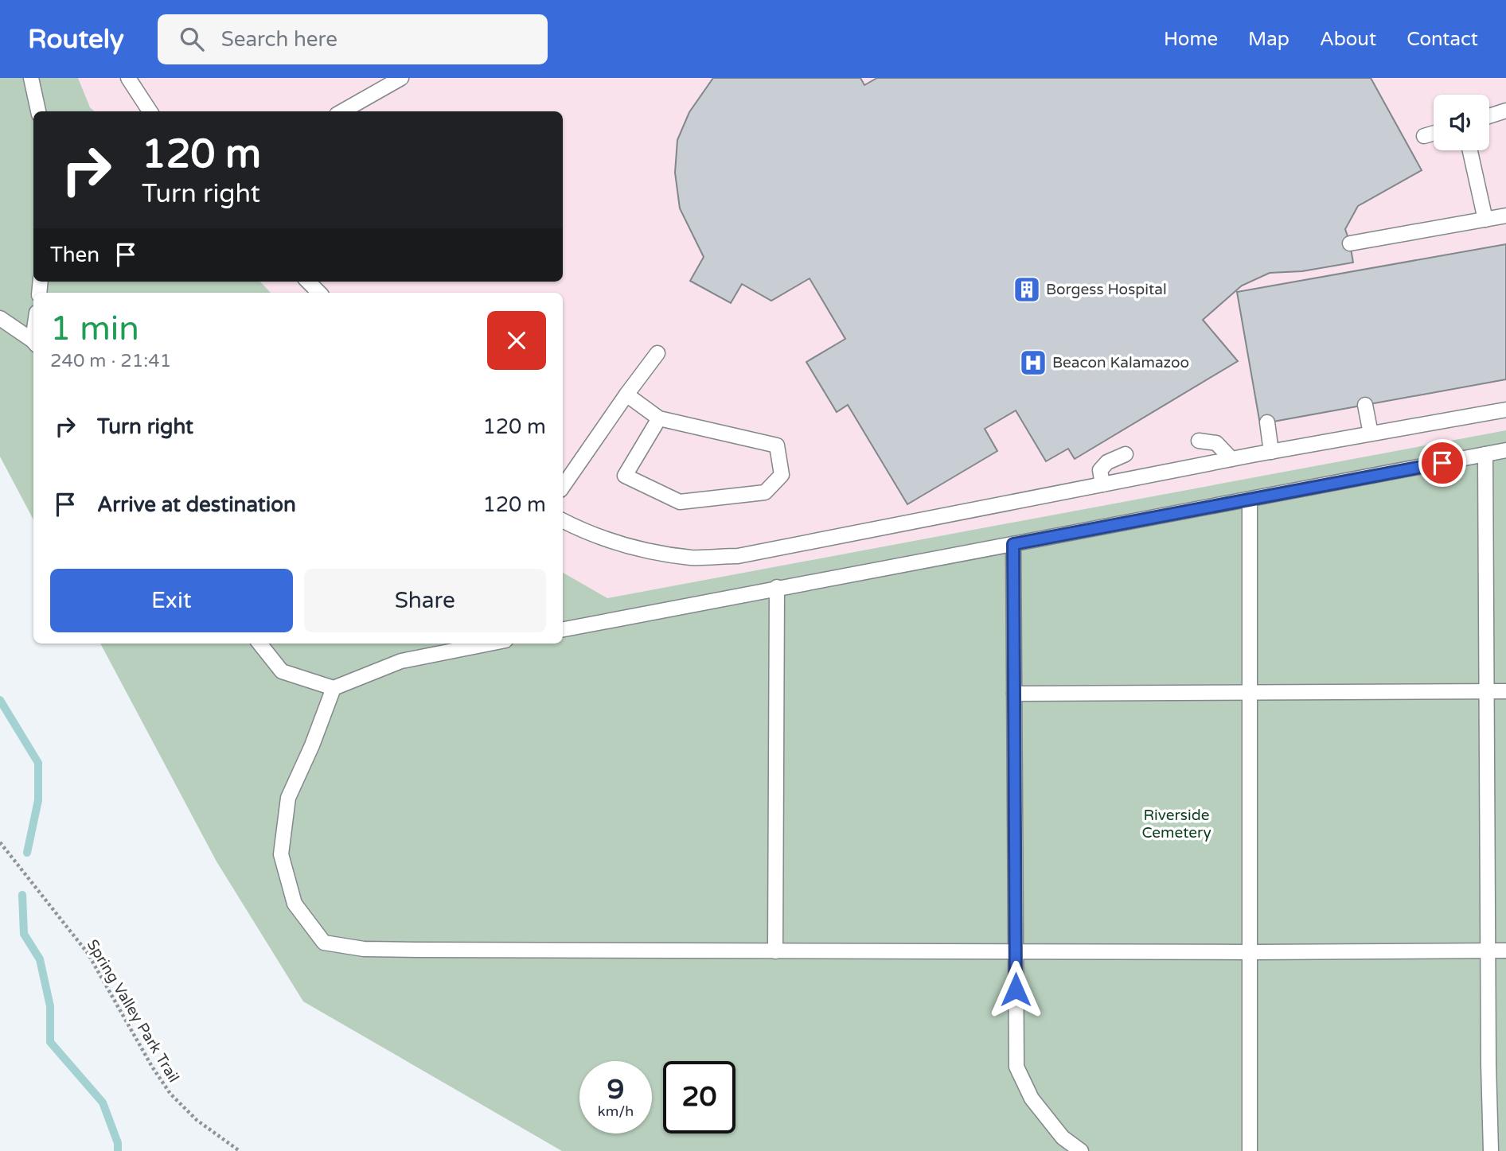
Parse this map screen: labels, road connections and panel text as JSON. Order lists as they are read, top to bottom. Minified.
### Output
{"streets":{"path":["Spring Valley Park Trail"]},"parks":["Riverside Cemetery"],"places":{"building":["Borgess Hospital"],"hospital":["Beacon Kalamazoo"]},"page":{"header":"Routely","search":"Search here","nav":["Home","Map","About","Contact"],"turn":["120 m","Turn right"],"then":"Then","heading":["1 min","240 m · 21:41"],"list":[{"name":"Turn right","value":"120 m"},{"name":"Arrive at destination","value":"120 m"}],"buttons":["Exit","Share"],"speed":"9 km/h","limit":"20"}}
